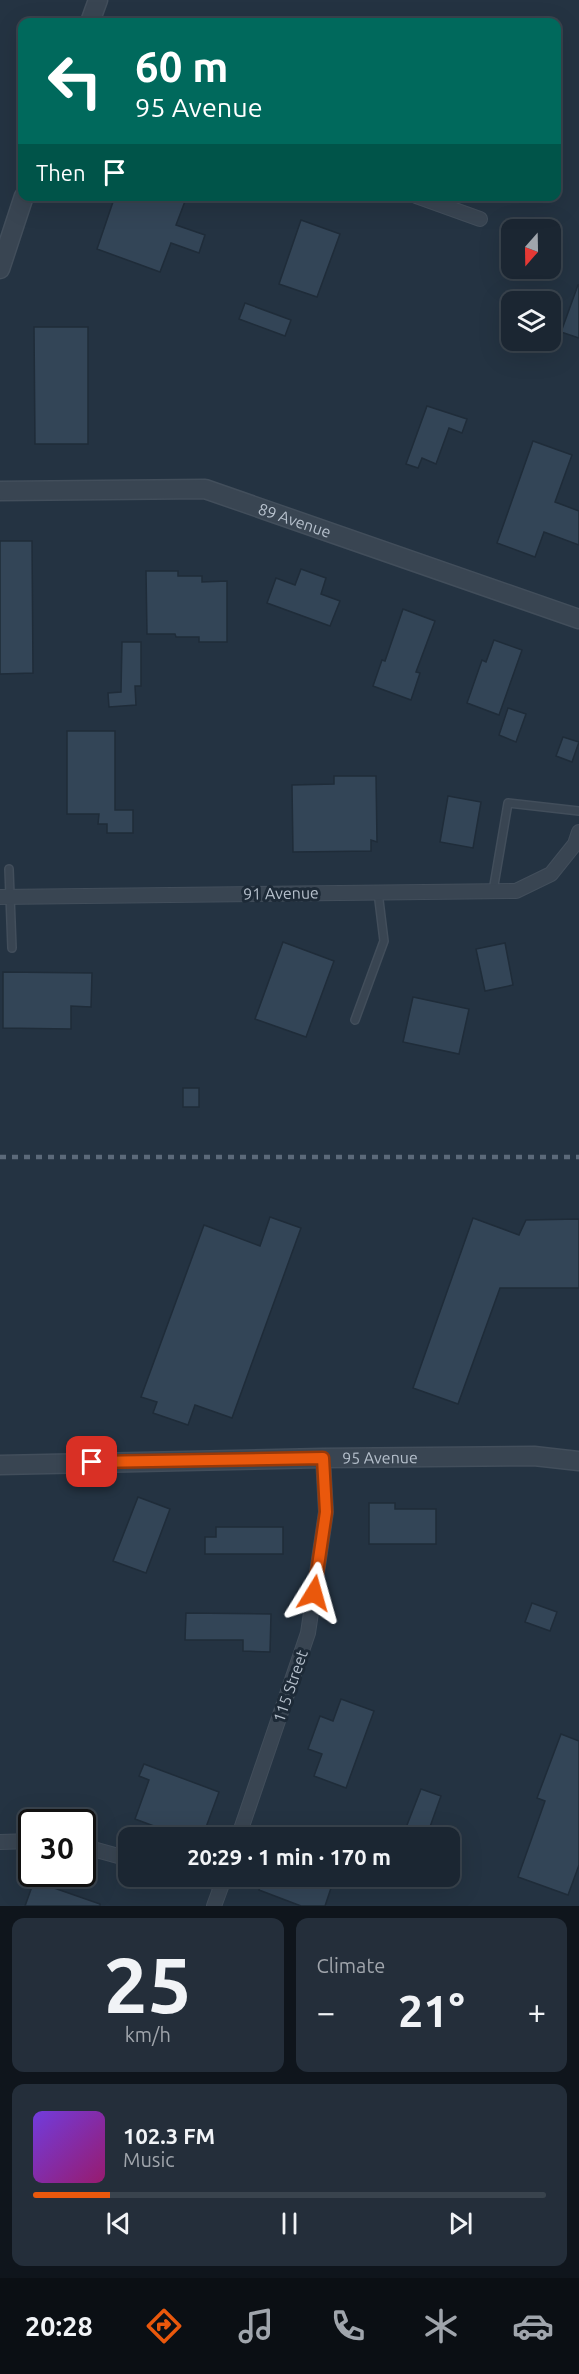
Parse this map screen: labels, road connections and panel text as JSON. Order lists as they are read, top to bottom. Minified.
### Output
{"streets":{"street":["89 Avenue","91 Avenue","95 Avenue","115 Street"]},"crossings":[["95 Avenue","115 Street"]],"north":"bottom","page":{"turn":["60 m","95 Avenue"],"then":"Then","limit":"30","trip":"20:29 · 1 min · 170 m","tile":[["25","km/h"],"Climate"],"heat":["−","21°","+"],"song":["102.3 FM","Music"],"tabs":"20:28"}}
